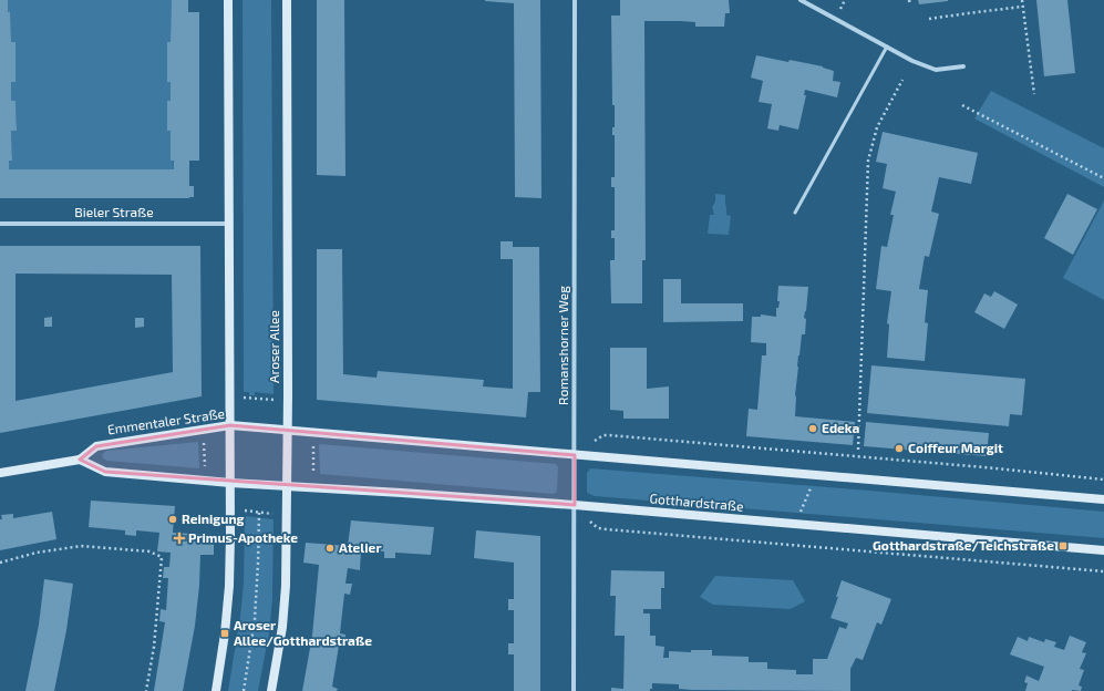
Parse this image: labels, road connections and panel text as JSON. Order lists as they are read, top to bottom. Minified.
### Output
{"streets":{"main road":["Aroser Allee","Emmentaler Straße","Gotthardstraße"],"street":["Bieler Straße","Romanshorner Weg"]},"crossings":[["Romanshorner Weg","Gotthardstraße"],["Aroser Allee","Emmentaler Straße"],["Aroser Allee","Gotthardstraße"]],"places":{"other":["Edeka","Coiffeur Margit","Reinigung","Atelier"],"health":["Primus-Apotheke"],"transit":["Gotthardstraße/Teichstraße","Aroser Allee/Gotthardstraße"]}}
